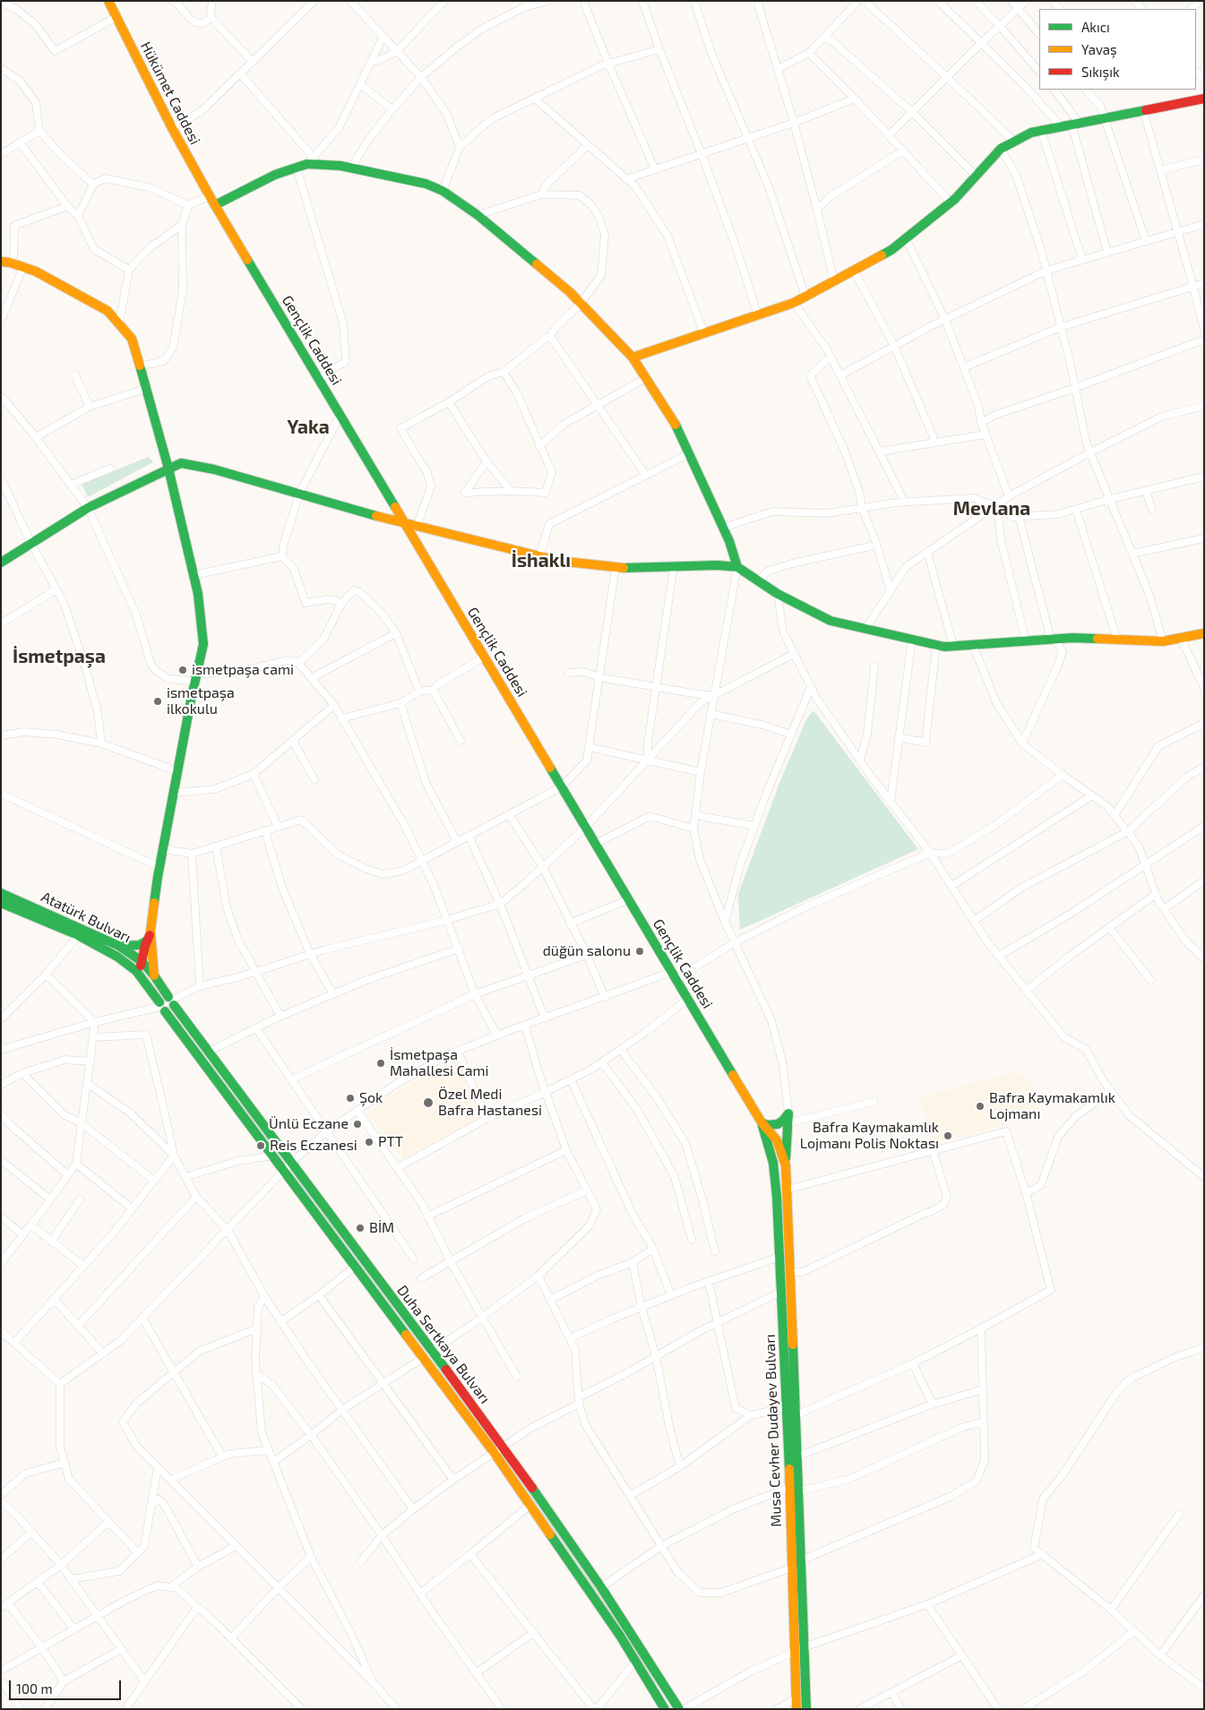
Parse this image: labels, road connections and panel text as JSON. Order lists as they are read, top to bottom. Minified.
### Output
{"streets":{"main road":["Hükümet Caddesi","Gençlik Caddesi","Atatürk Bulvarı","Duha Sertkaya Bulvarı","Musa Cevher Dudayev Bulvarı"]},"crossings":[["Hükümet Caddesi","Gençlik Caddesi"],["Gençlik Caddesi","Musa Cevher Dudayev Bulvarı"],["Atatürk Bulvarı","Duha Sertkaya Bulvarı"]],"districts":["Yaka","Mevlana","İshaklı","İsmetpaşa"],"places":["ismetpaşa cami","ismetpaşa ilkokulu","düğün salonu","İsmetpaşa Mahallesi Cami","Şok","Özel Medi Bafra Hastanesi","Bafra Kaymakamlık Lojmanı","Ünlü Eczane","Bafra Kaymakamlık Lojmanı Polis Noktası","PTT","Reis Eczanesi","BİM"],"legend":["Akıcı","Yavaş","Sıkışık"],"scale_bar":"100 m"}
